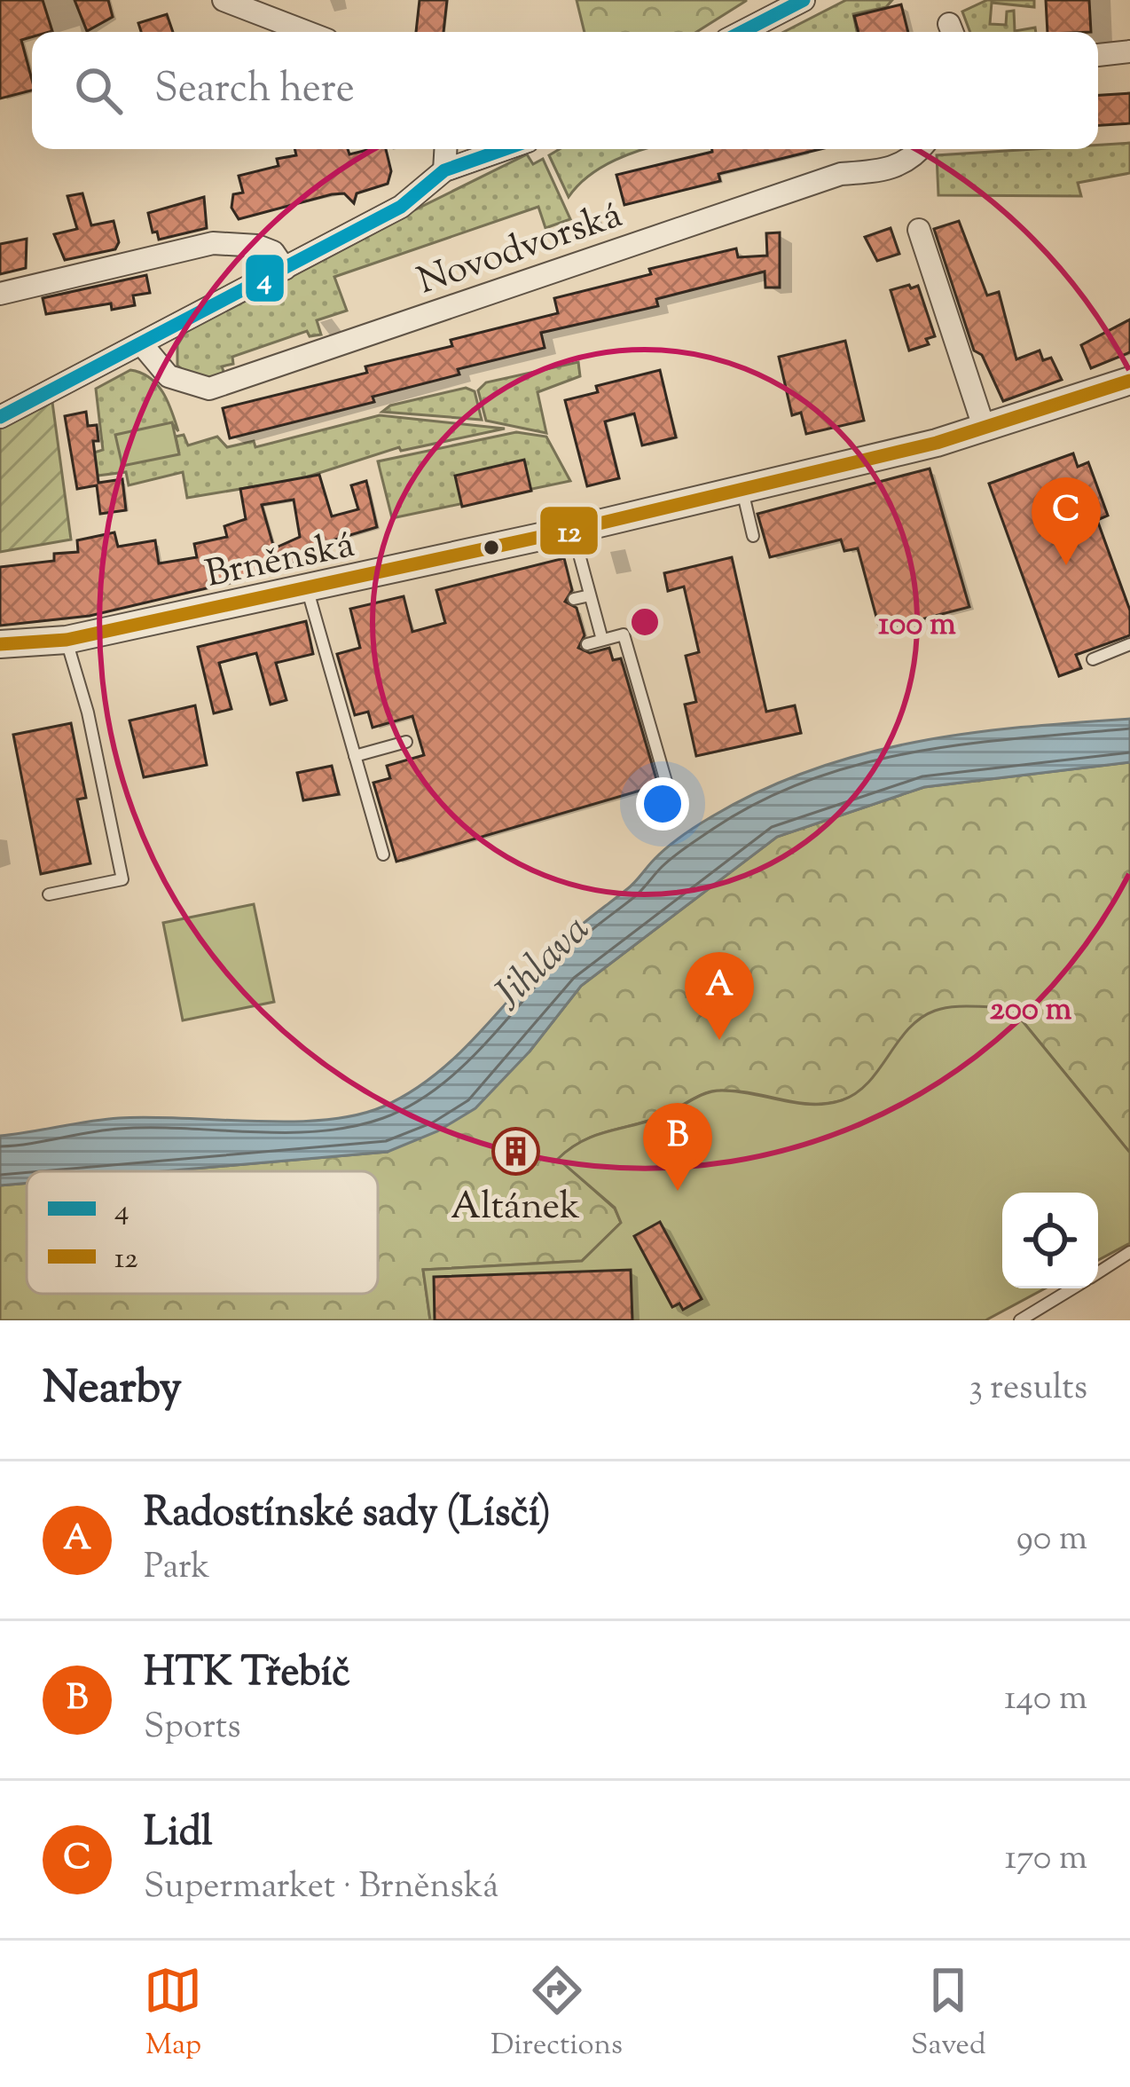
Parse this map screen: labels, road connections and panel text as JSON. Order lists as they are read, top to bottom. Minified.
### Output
{"streets":{"street":["Novodvorská","Brněnská"]},"water":["Jihlava"],"places":{"building":["Altánek"]},"lines":["transit line 4","transit line 12"],"legend":["4","12"],"page":{"search":"Search here","pins":["C","A","B"],"heading":["Nearby","3 results"],"list":[{"mark":"A","name":"Radostínské sady (Lísčí)","note":"Park","value":"90 m"},{"mark":"B","name":"HTK Třebíč","note":"Sports","value":"140 m"},{"mark":"C","name":"Lidl","note":"Supermarket · Brněnská","value":"170 m"}],"nav":["Map","Directions","Saved"]},"rings":["100 m","200 m"]}
